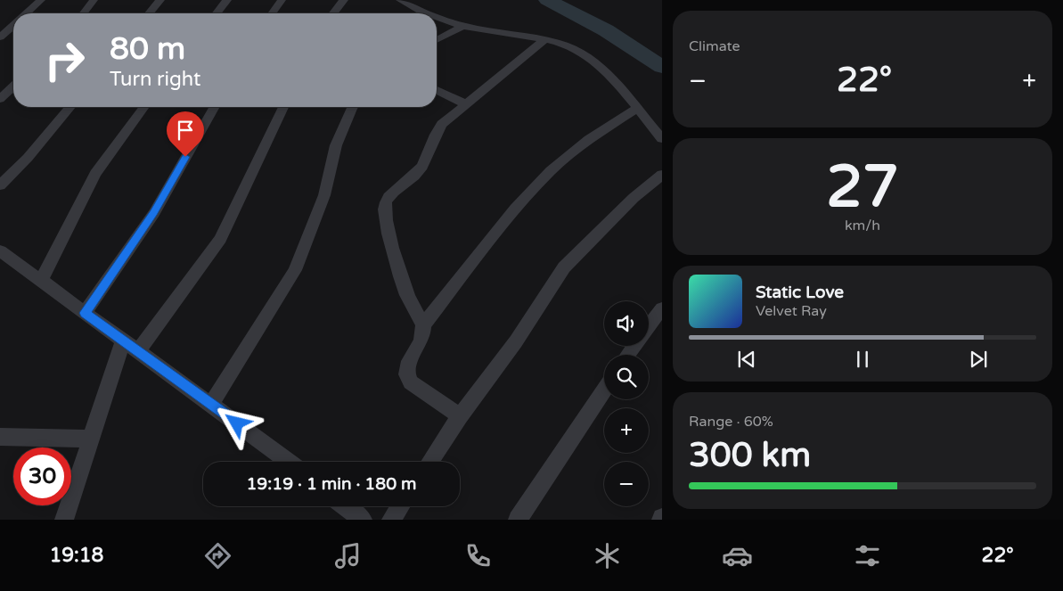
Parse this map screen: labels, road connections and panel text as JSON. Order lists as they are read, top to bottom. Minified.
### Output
{"page":{"tile":["Climate",["27","km/h"],["Range · 60%","300 km"]],"turn":["80 m","Turn right"],"heat":["−","22°","+"],"song":["Static Love","Velvet Ray"],"map_buttons":["+","−"],"limit":"30","trip":"19:19 · 1 min · 180 m","tabs":["19:18","22°"]}}
